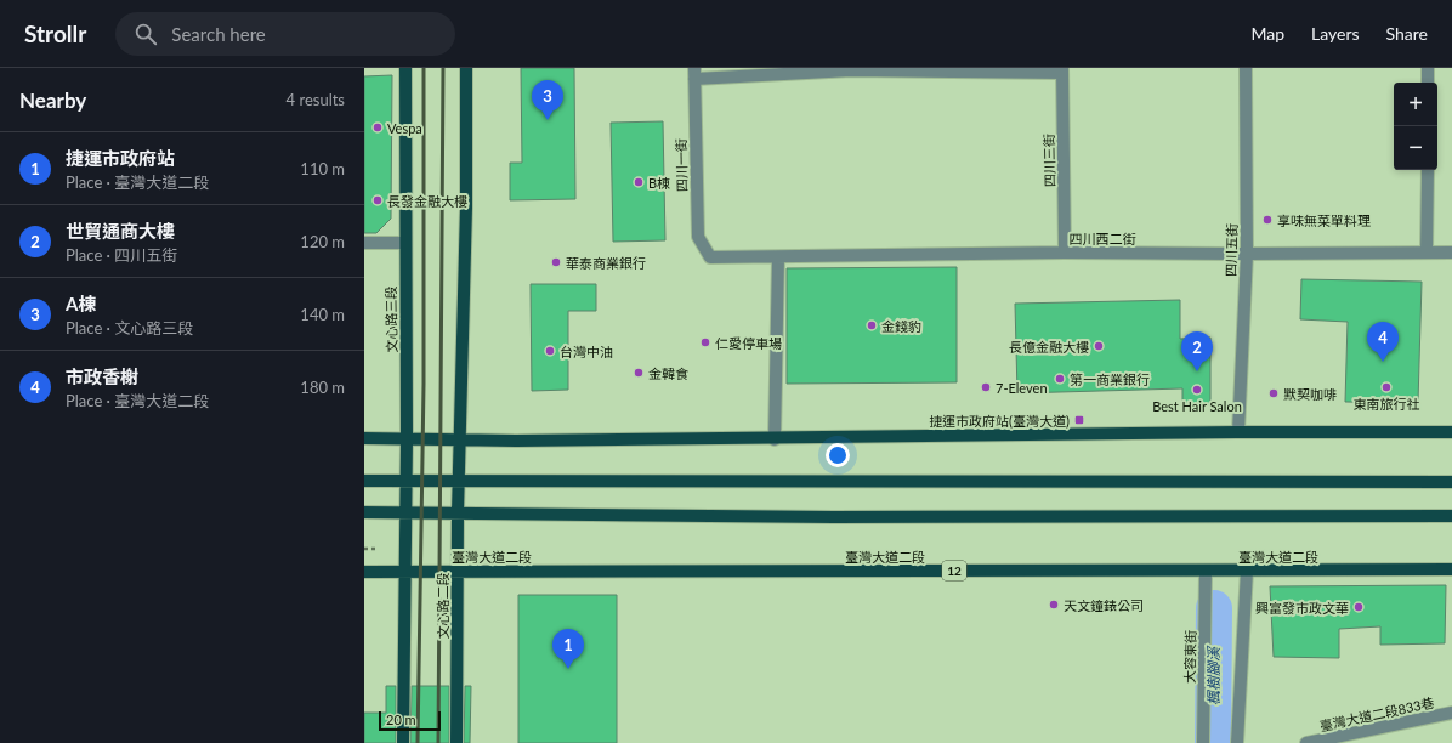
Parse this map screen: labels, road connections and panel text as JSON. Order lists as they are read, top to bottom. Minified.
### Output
{"streets":{"main road":["文心路三段","臺灣大道二段","12","文心路二段"],"street":["四川三街","四川一街","四川西二街","四川五街","大容東街","臺灣大道二段833巷"]},"crossings":[["四川三街","四川西二街"],["四川一街","四川西二街"],["四川西二街","四川五街"],["文心路三段","臺灣大道二段"],["文心路三段","12"],["臺灣大道二段","12"],["臺灣大道二段","文心路二段"],["臺灣大道二段","大容東街"]],"water":["楓樹腳溪"],"places":{"other":["Vespa","B棟","長發金融大樓","享味無菜單料理","華泰商業銀行","金錢豹","仁愛停車場","長億金融大樓","台灣中油","金韓食","第一商業銀行","7-Eleven","東南旅行社","Best Hair Salon","默契咖啡","天文鐘錶公司","興富發市政文華"],"transit":["捷運市政府站(臺灣大道)"]},"scale_bar":"20 m","page":{"header":"Strollr","search":"Search here","nav":["Map","Layers","Share"],"heading":["Nearby","4 results"],"pins":["3","4","2","1"],"map_buttons":["+","−"],"list":[{"mark":"1","name":"捷運市政府站","note":"Place · 臺灣大道二段","value":"110 m"},{"mark":"2","name":"世貿通商大樓","note":"Place · 四川五街","value":"120 m"},{"mark":"3","name":"A棟","note":"Place · 文心路三段","value":"140 m"},{"mark":"4","name":"市政香榭","note":"Place · 臺灣大道二段","value":"180 m"}],"scale":"20 m"}}
